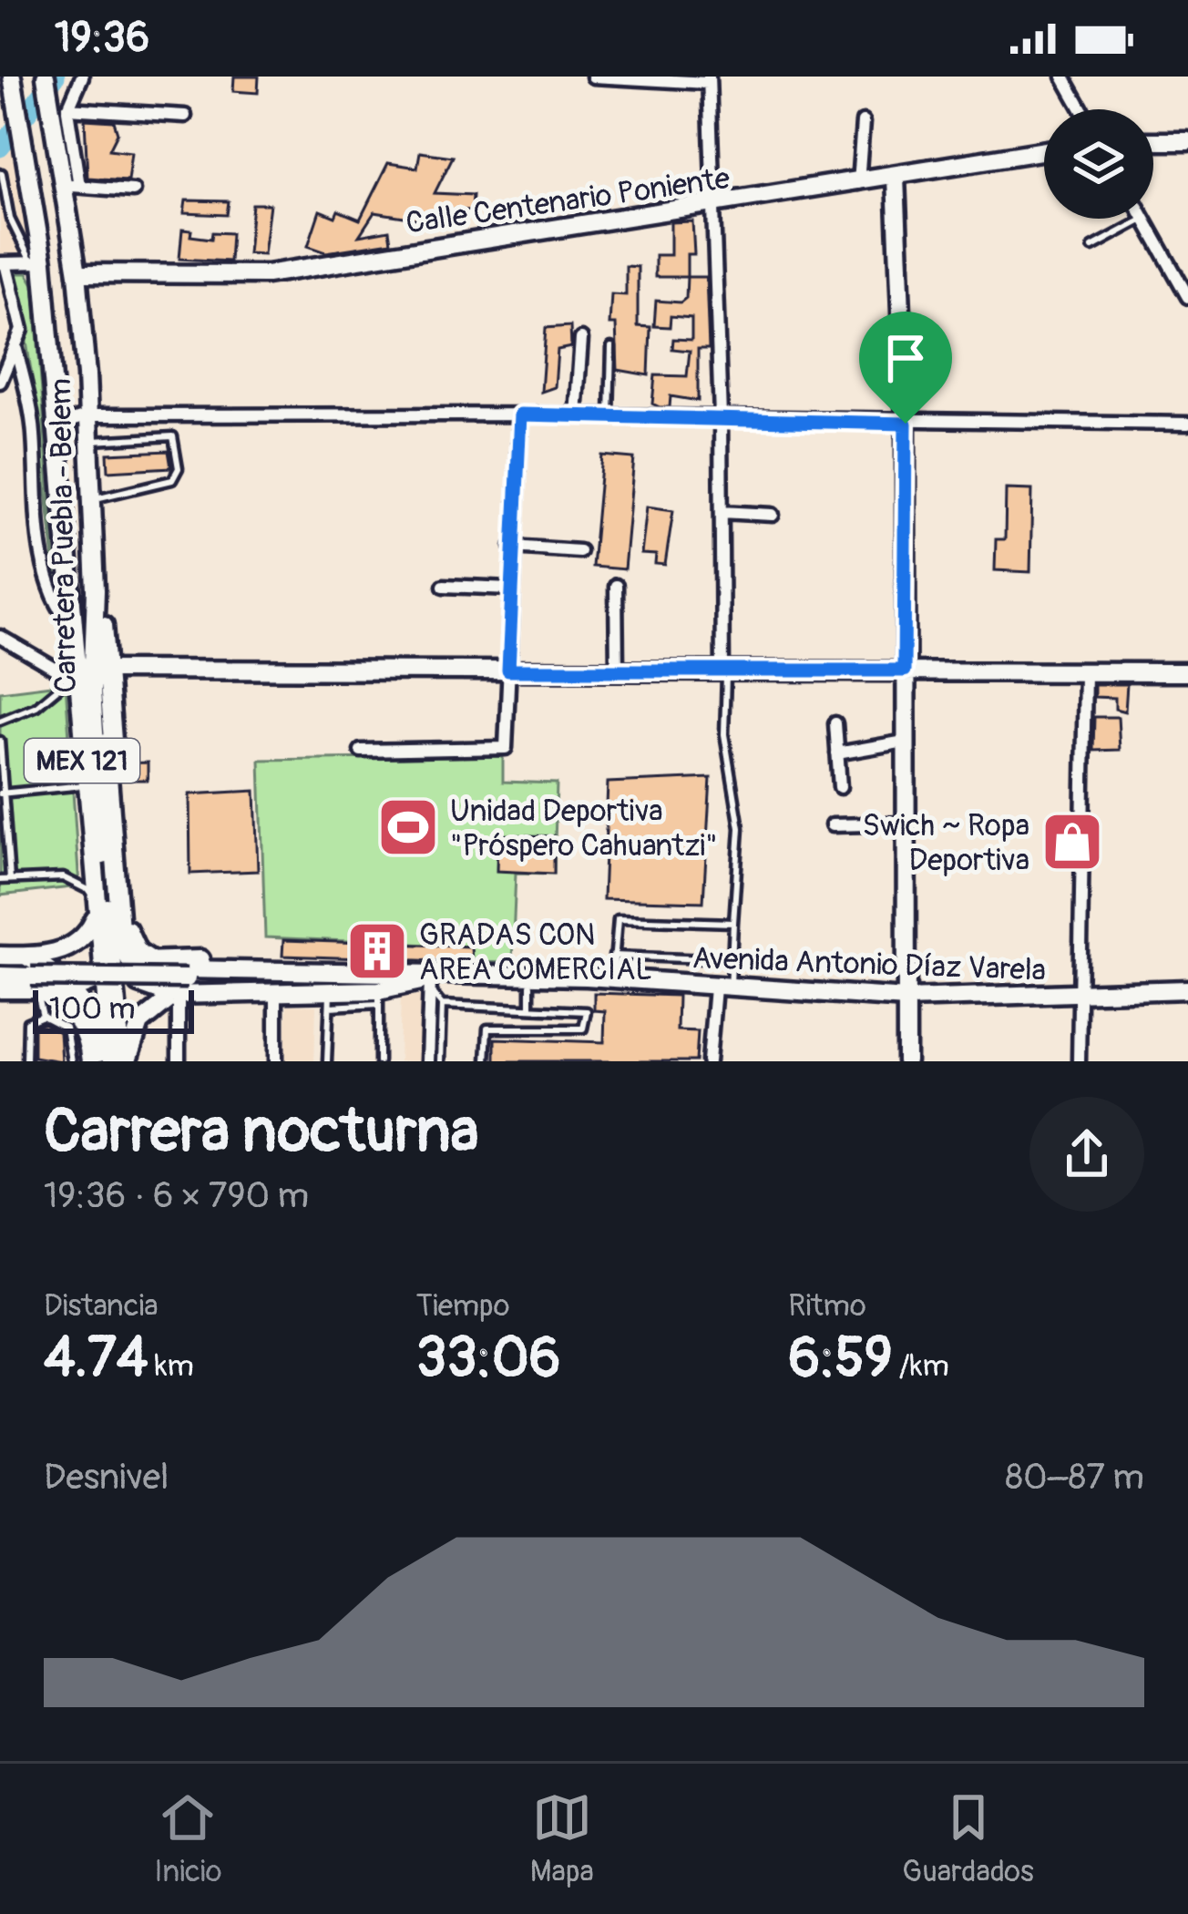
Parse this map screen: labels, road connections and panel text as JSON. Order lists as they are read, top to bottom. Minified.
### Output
{"streets":{"main road":["Calle Centenario Poniente","Carretera Puebla - Belem","MEX 121","Avenida Antonio Díaz Varela"]},"crossings":[["Calle Centenario Poniente","Carretera Puebla - Belem"]],"places":{"sports":["Unidad Deportiva \"Próspero Cahuantzi\""],"shop":["Swich ~ Ropa Deportiva"],"building":["GRADAS CON AREA COMERCIAL"]},"scale_bar":"100 m","page":{"status":"19:36","scale":"100 m","heading":["Carrera nocturna","19:36 · 6 × 790 m"],"stats":[["Distancia","4.74 km"],["Tiempo","33:06"],["Ritmo","6:59 /km"]],"chart":["Desnivel","80–87 m"],"tabs":["Inicio","Mapa","Guardados"]}}
